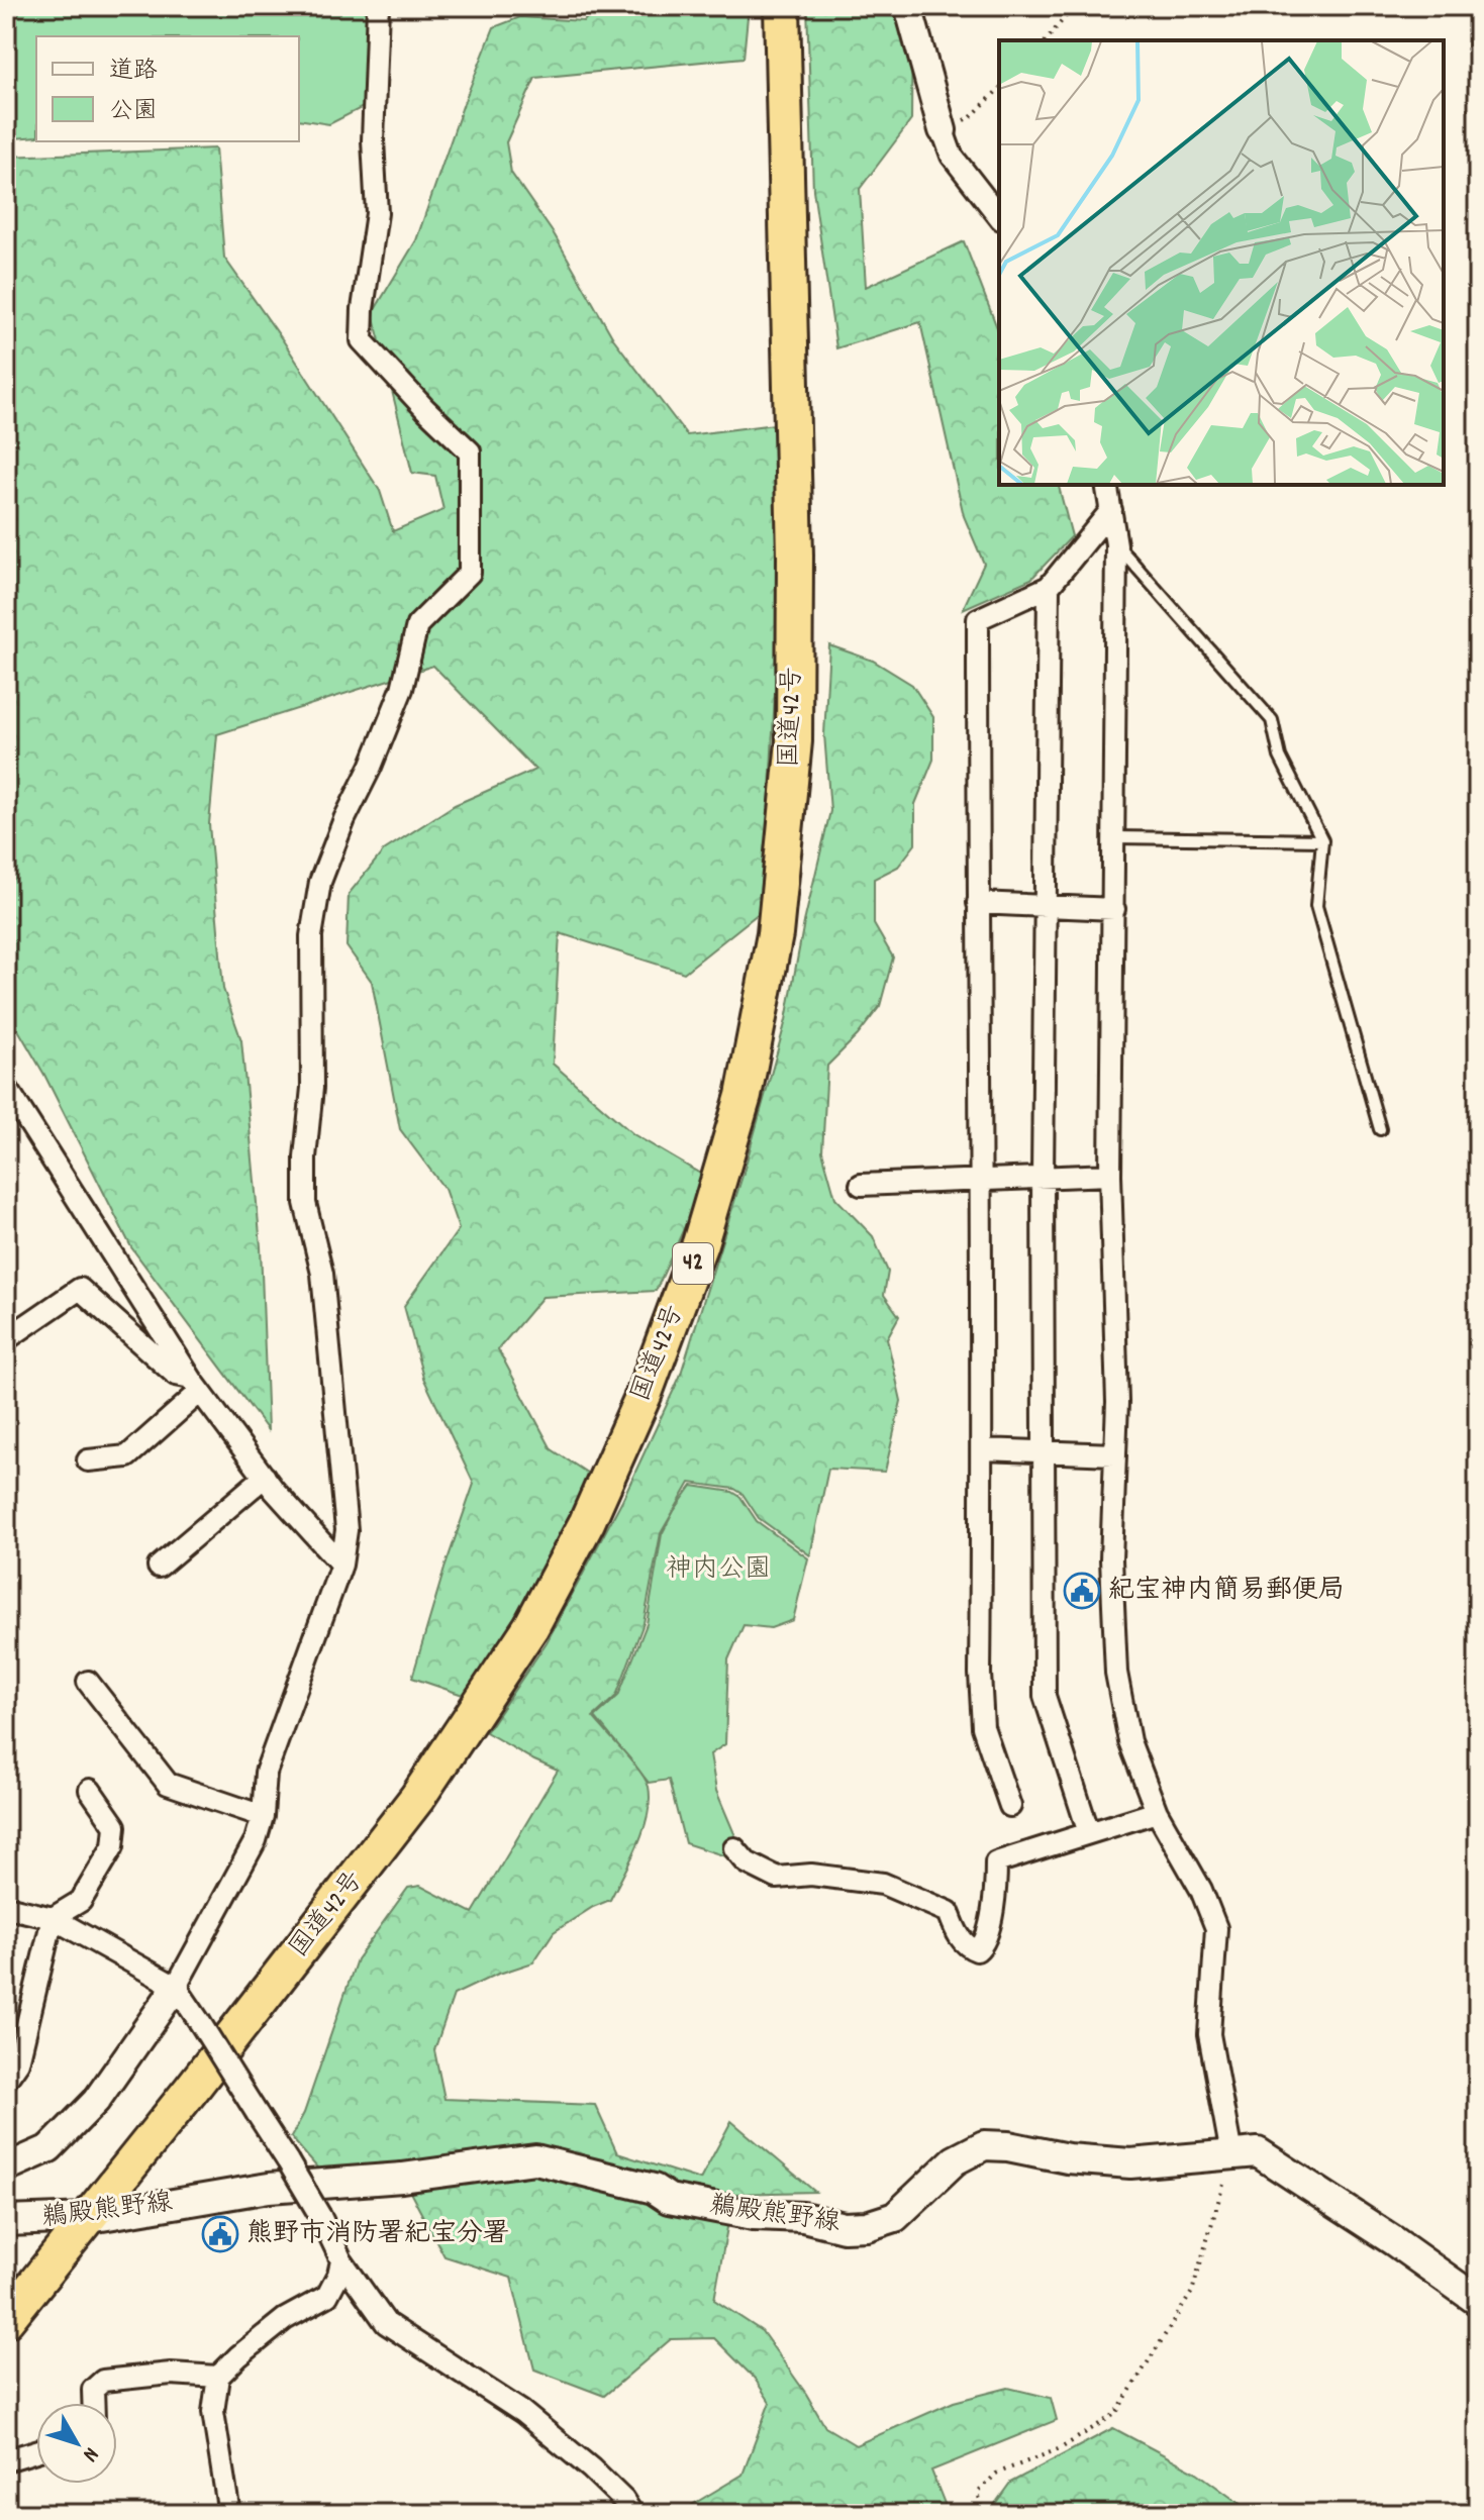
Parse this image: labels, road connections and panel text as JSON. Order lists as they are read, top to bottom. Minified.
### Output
{"streets":{"highway":["国道42号","42"],"main road":["鵜殿熊野線"]},"crossings":[["国道42号","鵜殿熊野線"]],"parks":["神内公園"],"places":{"public building":["紀宝神内簡易郵便局","熊野市消防署紀宝分署"]},"legend":["道路","公園"],"north":"bottom right"}
